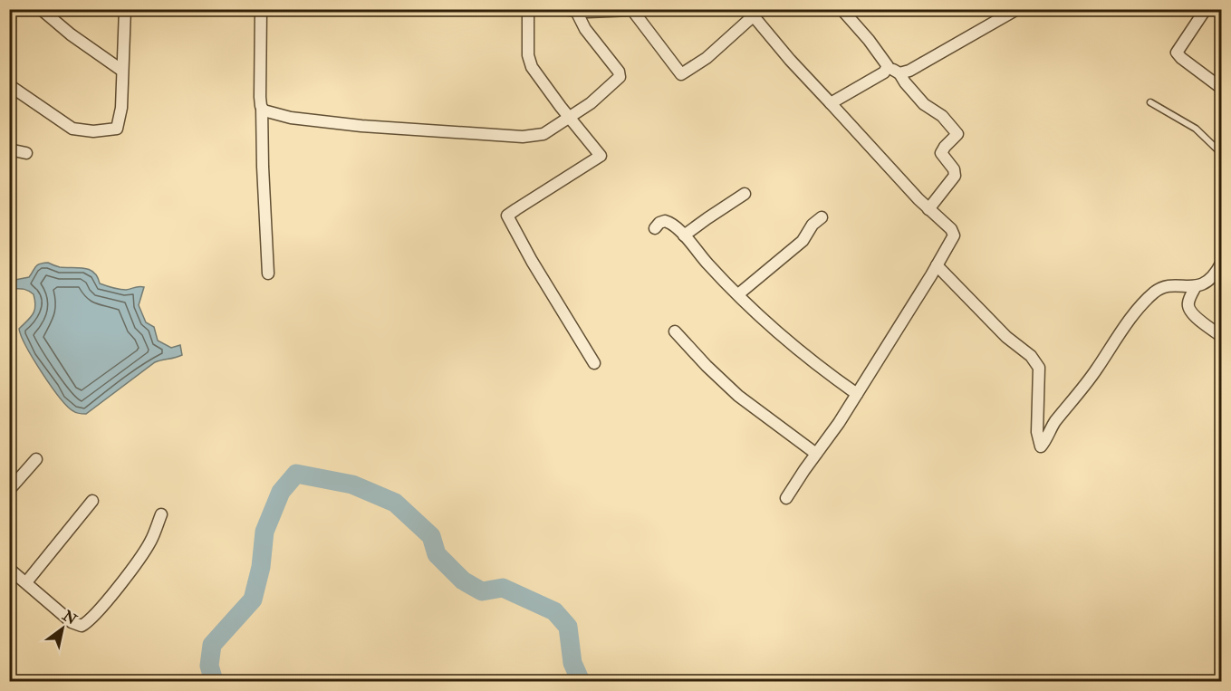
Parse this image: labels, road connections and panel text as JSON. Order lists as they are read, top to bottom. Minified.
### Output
{"north":"top right"}
